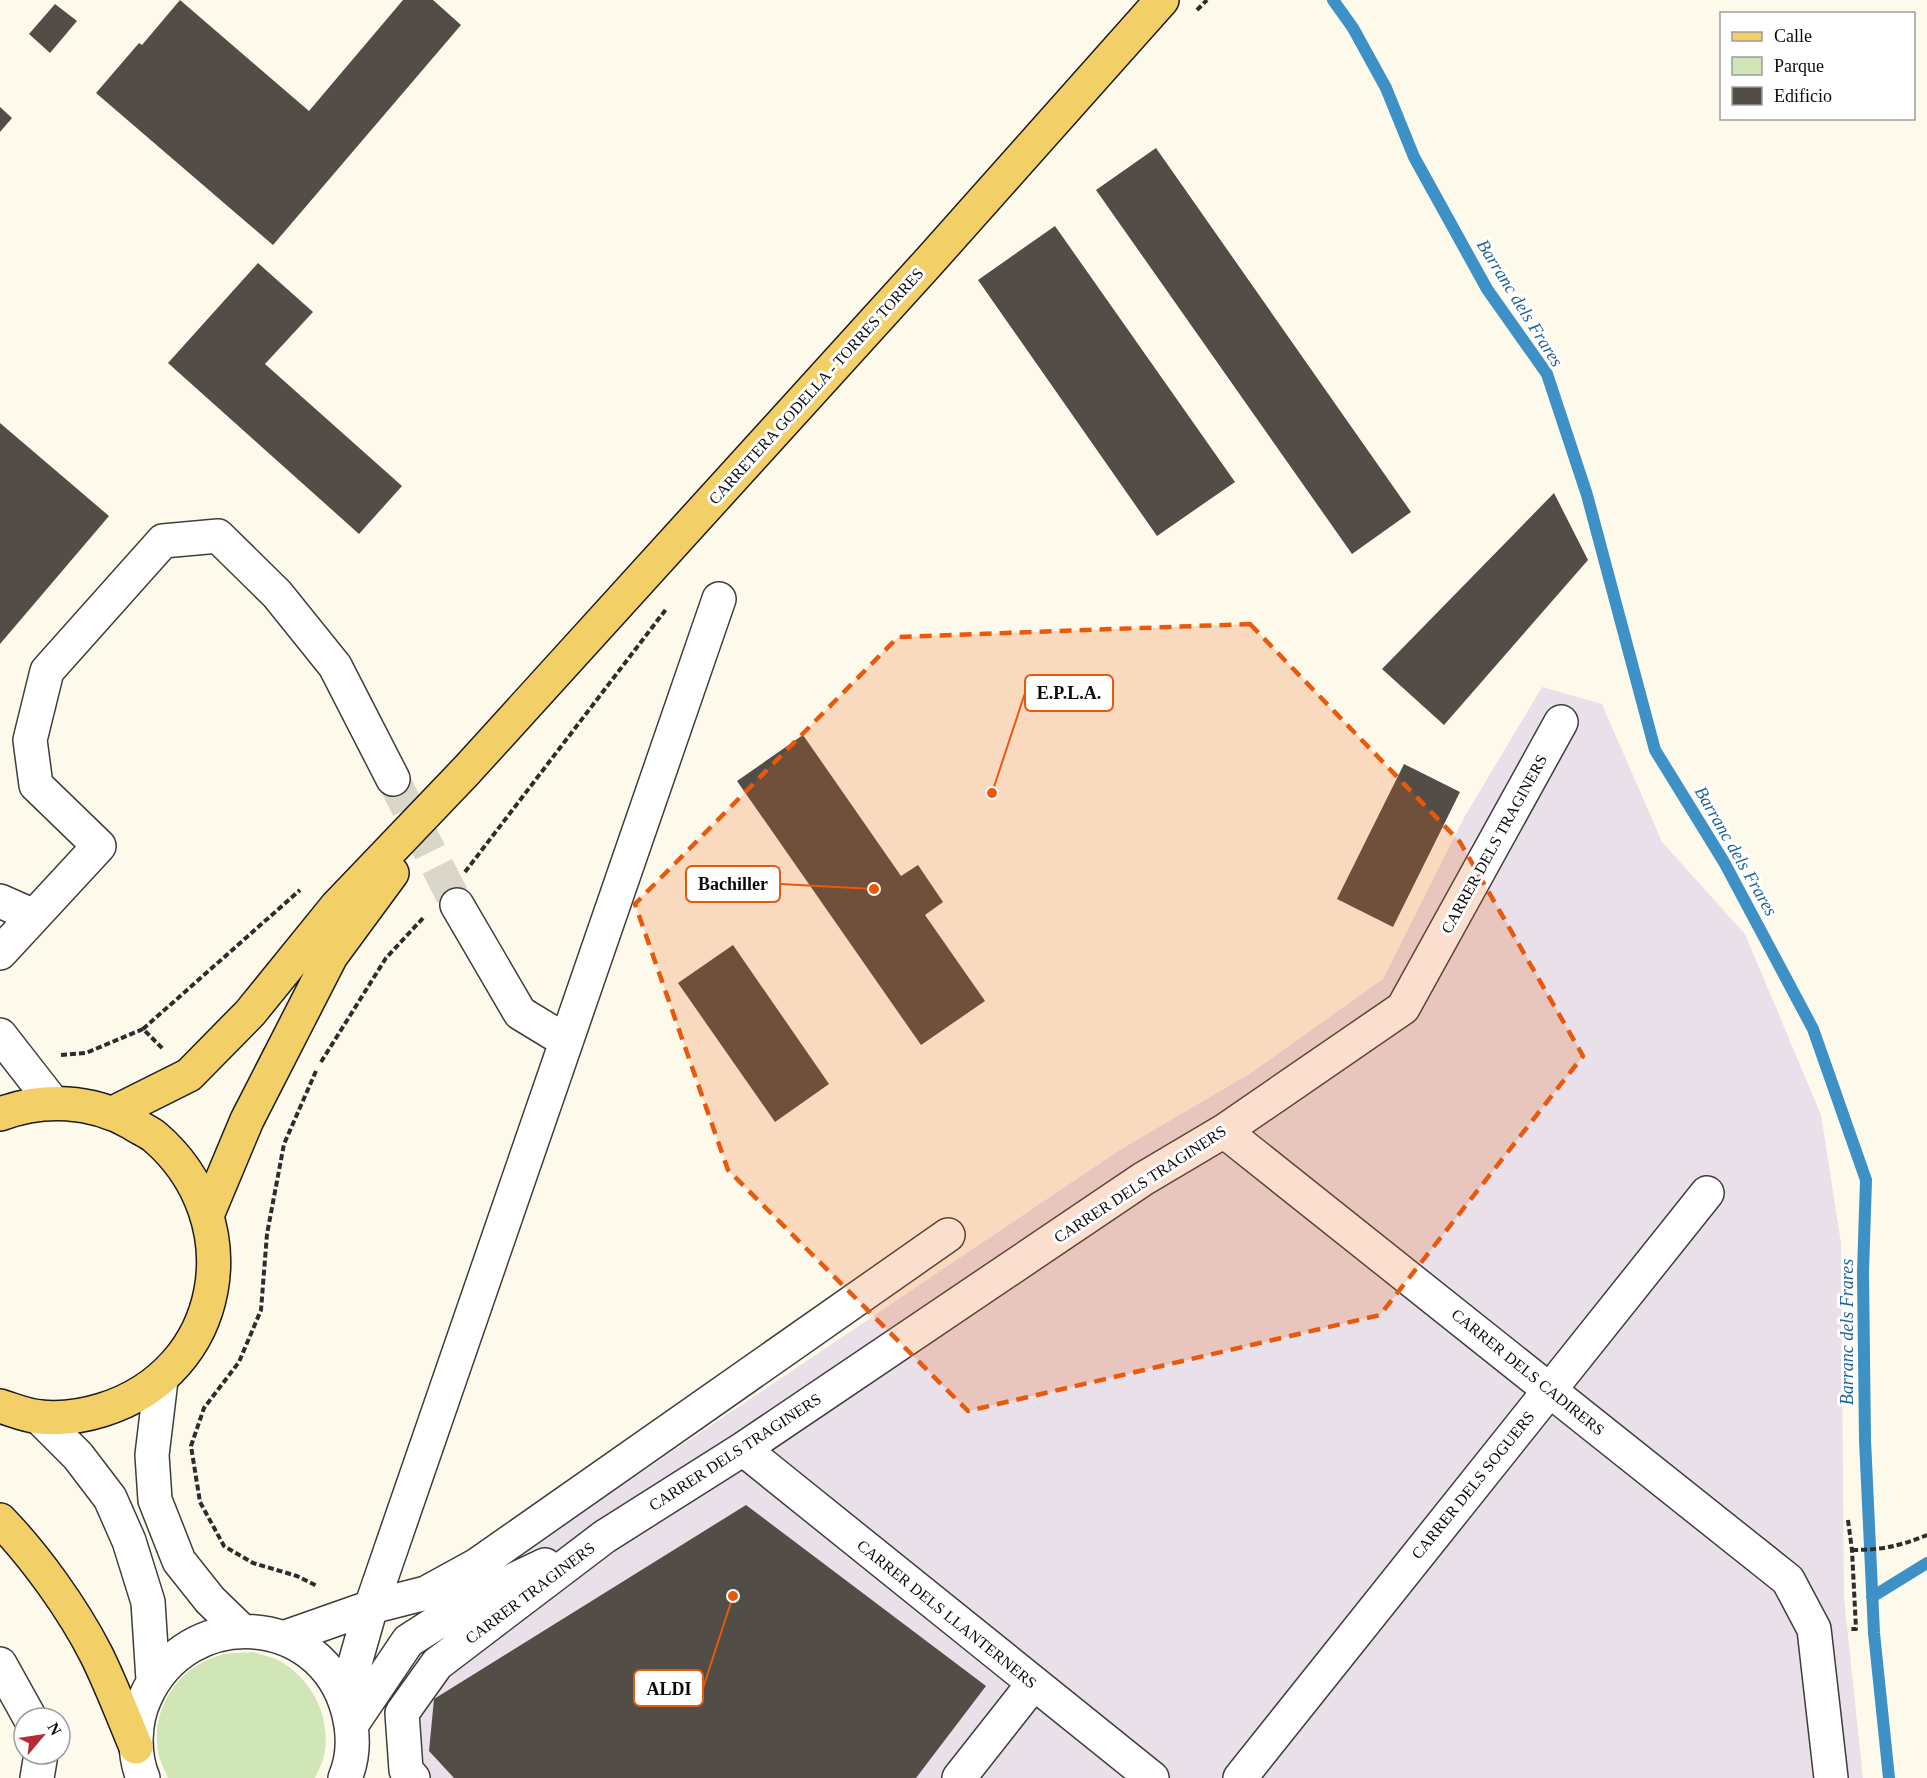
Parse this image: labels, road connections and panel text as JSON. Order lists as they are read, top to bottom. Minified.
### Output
{"streets":{"main road":["CARRETERA GODELLA - TORRES TORRES"],"street":["CARRER DELS TRAGINERS","CARRER DELS CADIRERS","CARRER DELS SOGUERS","CARRER TRAGINERS","CARRER DELS LLANTERNERS"]},"crossings":[["CARRER DELS TRAGINERS","CARRER DELS CADIRERS"],["CARRER DELS TRAGINERS","CARRER TRAGINERS"],["CARRER DELS TRAGINERS","CARRER DELS LLANTERNERS"],["CARRER DELS CADIRERS","CARRER DELS SOGUERS"]],"water":["Barranc dels Frares"],"places":["E.P.L.A.","Bachiller","ALDI"],"legend":["Calle","Parque","Edificio"],"north":"top right"}
